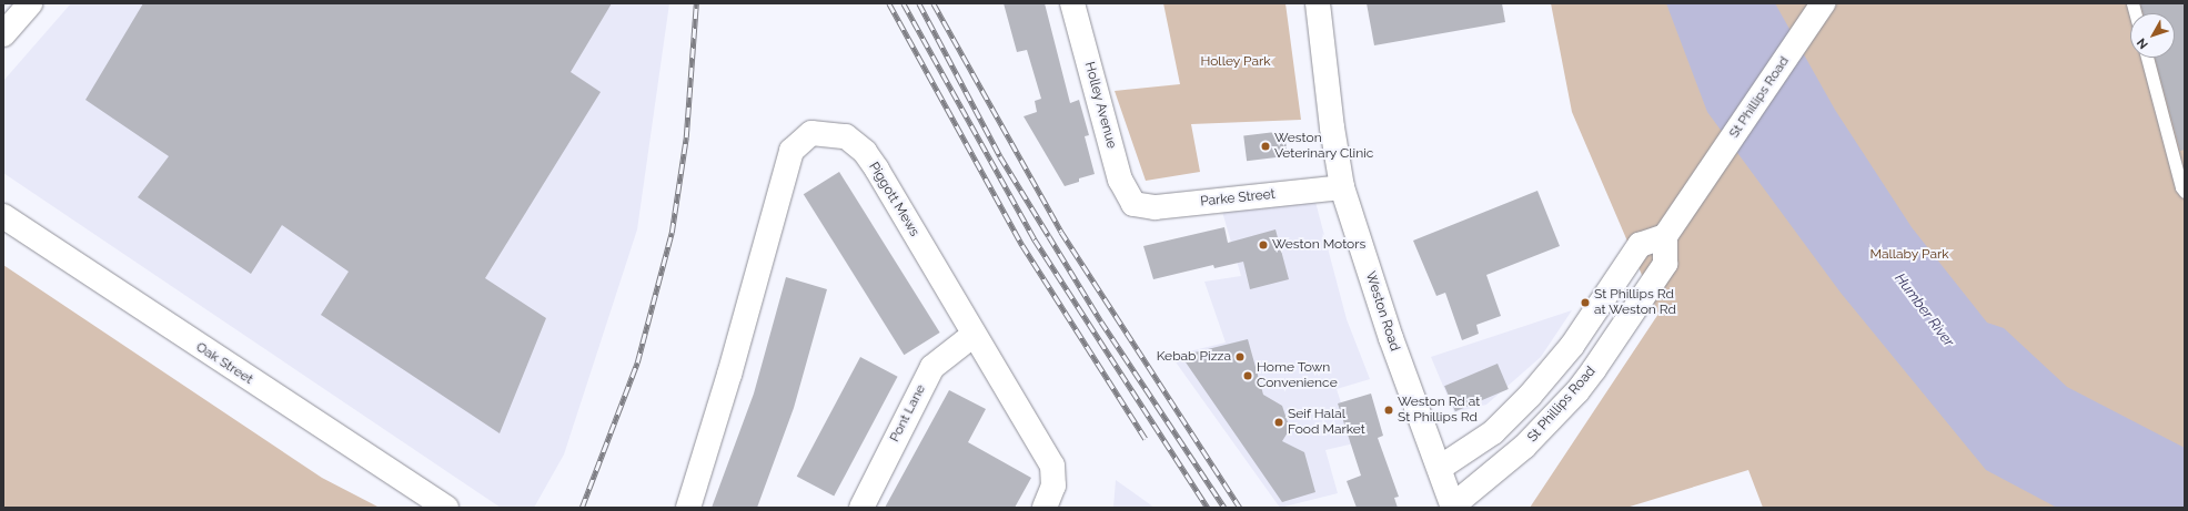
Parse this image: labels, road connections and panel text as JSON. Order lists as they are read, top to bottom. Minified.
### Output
{"streets":{"street":["St Phillips Road","Holley Avenue","Parke Street","Piggott Mews","Weston Road","Oak Street","Pont Lane"]},"crossings":[["St Phillips Road","Weston Road"],["Holley Avenue","Parke Street"],["Parke Street","Weston Road"],["Piggott Mews","Pont Lane"]],"water":["Humber River"],"parks":["Holley Park","Mallaby Park"],"places":["Weston Veterinary Clinic","Weston Motors","St Phillips Rd at Weston Rd","Kebab Pizza","Home Town Convenience","Weston Rd at St Phillips Rd","Seif Halal Food Market"],"north":"bottom left"}
